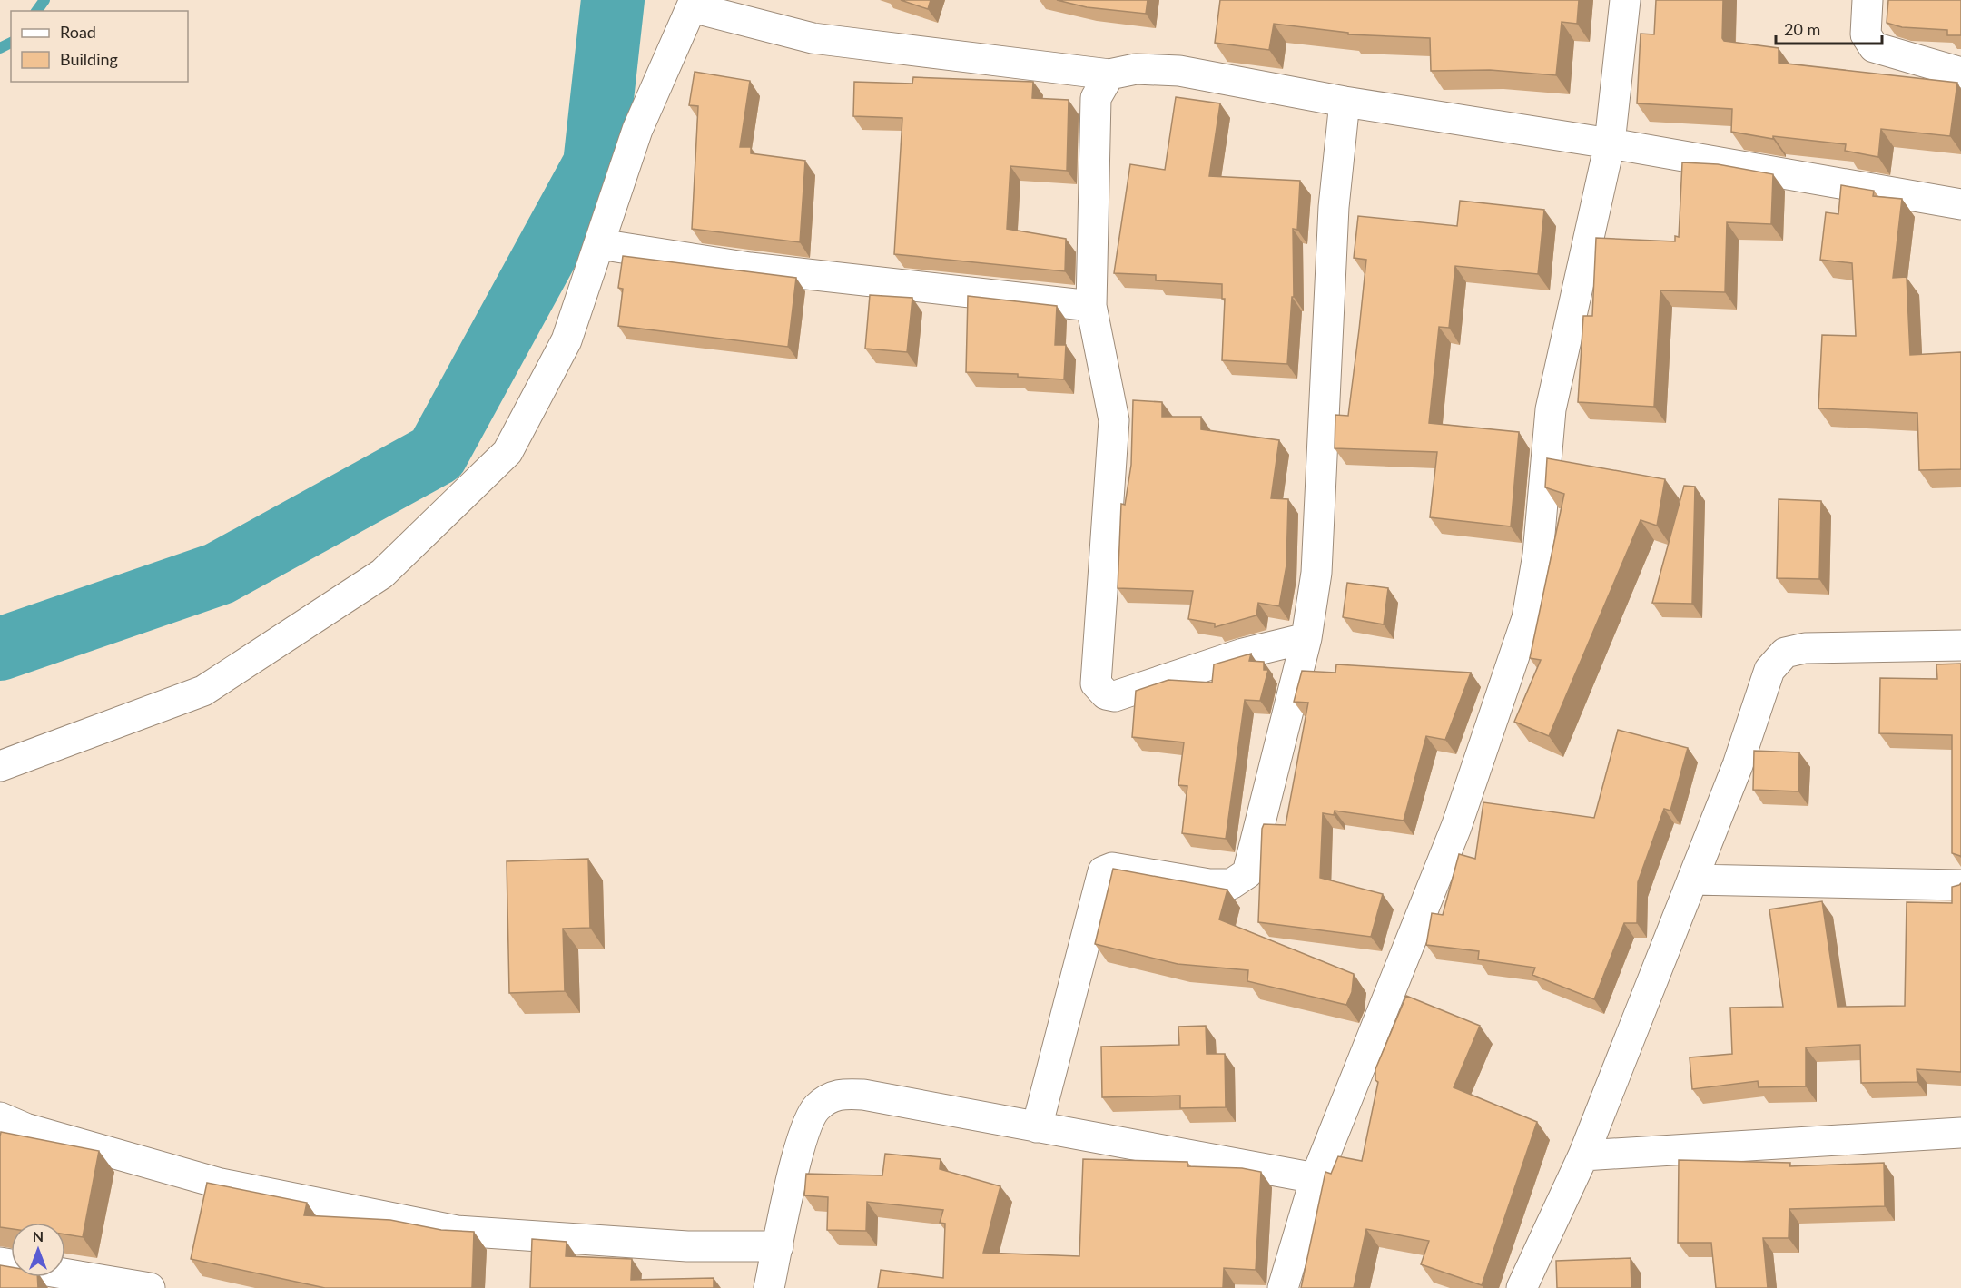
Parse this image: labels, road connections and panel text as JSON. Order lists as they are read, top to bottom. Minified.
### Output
{"legend":["Road","Building"],"scale_bar":"20 m","north":"top"}
